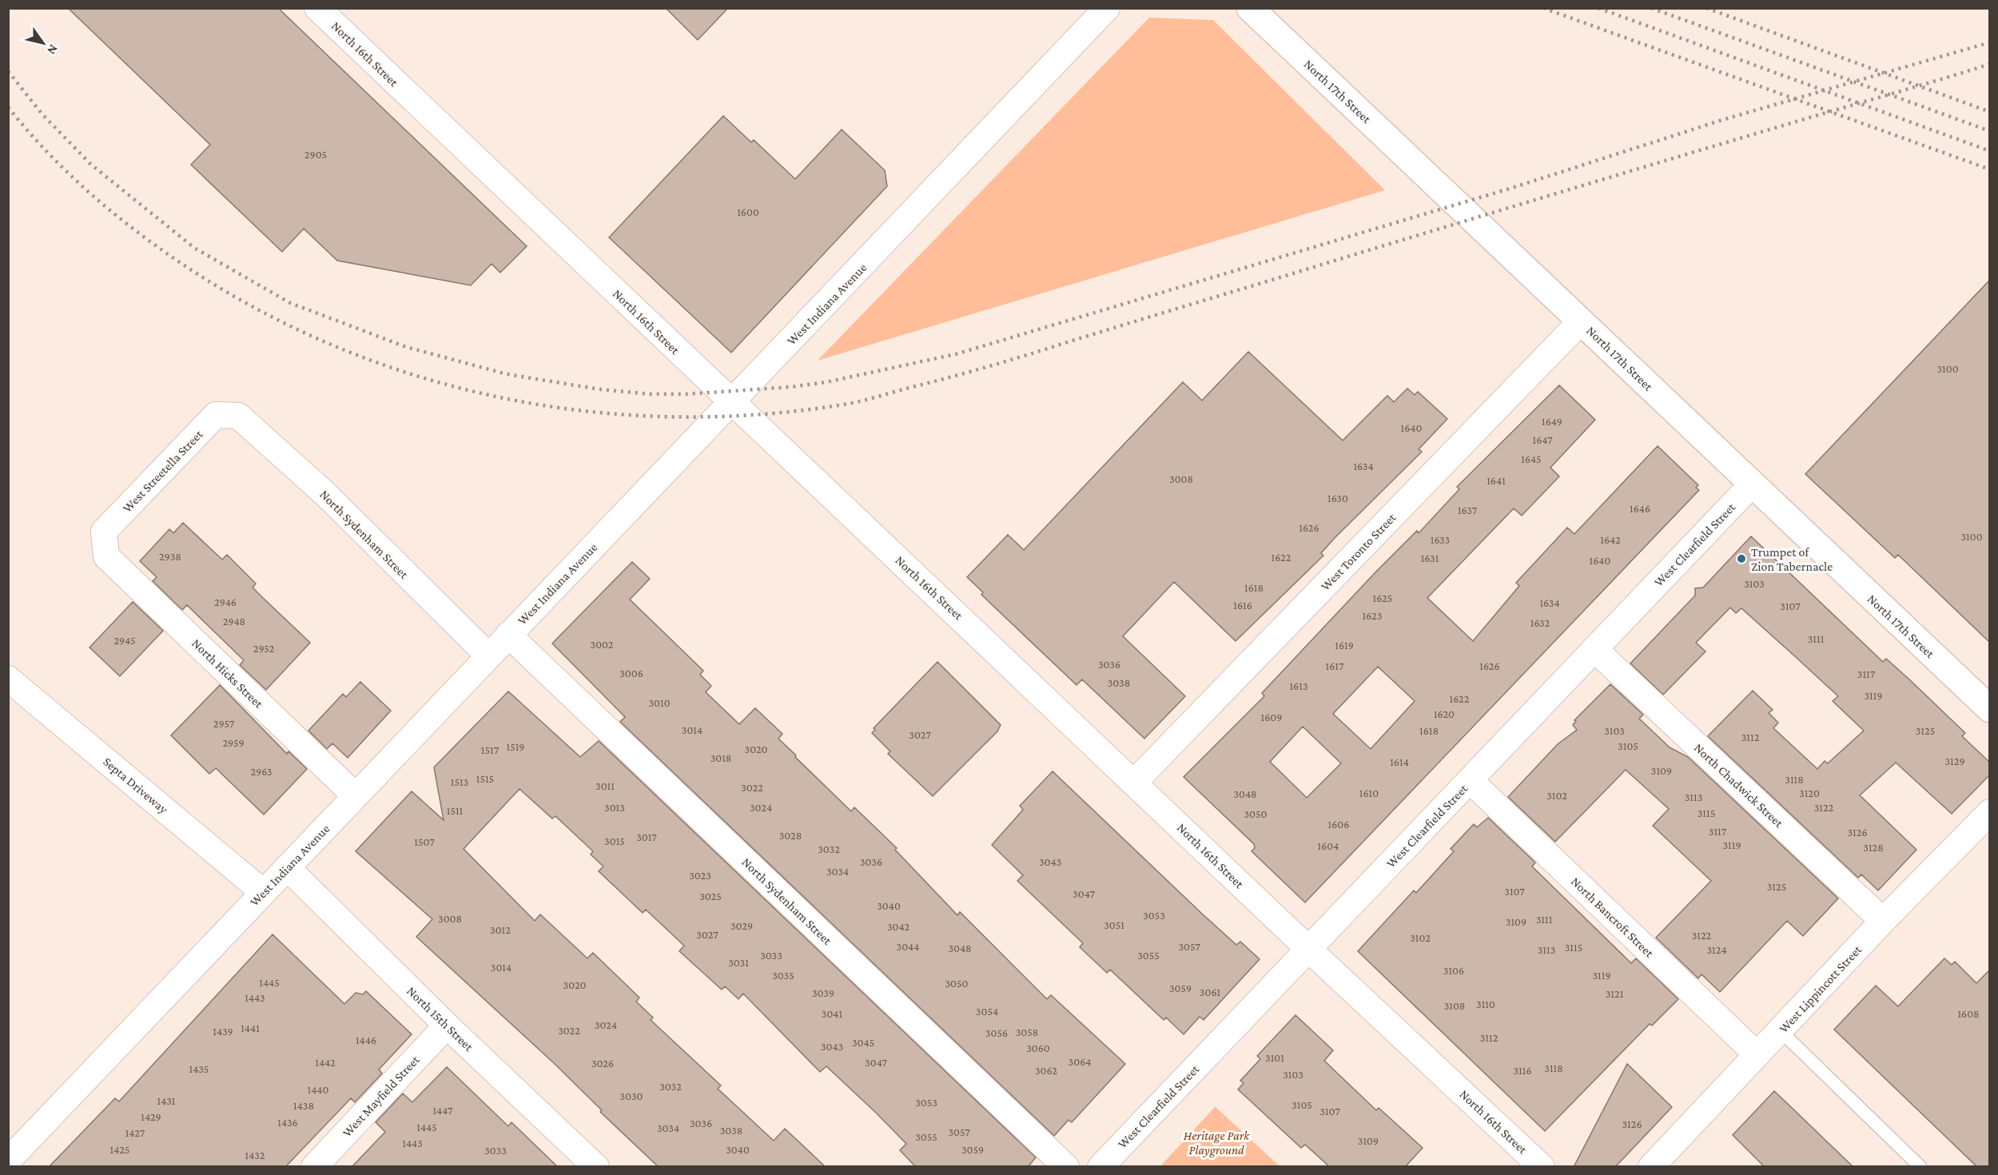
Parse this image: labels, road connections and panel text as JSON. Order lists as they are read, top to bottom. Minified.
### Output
{"streets":{"street":["North 16th Street","North 17th Street","West Indiana Avenue","West Streetella Street","North Sydenham Street","West Clearfield Street","West Toronto Street","North Hicks Street","Septa Driveway","North Chadwick Street","North Bancroft Street","West Lippincott Street","North 15th Street","West Mayfield Street"]},"crossings":[["North 16th Street","West Indiana Avenue"],["North 16th Street","West Clearfield Street"],["North 16th Street","West Toronto Street"],["North 17th Street","West Clearfield Street"],["North 17th Street","West Toronto Street"],["West Indiana Avenue","North Sydenham Street"],["West Indiana Avenue","North Hicks Street"],["West Indiana Avenue","Septa Driveway"],["West Indiana Avenue","North 15th Street"],["West Streetella Street","North Sydenham Street"],["West Streetella Street","North Hicks Street"],["West Clearfield Street","North Chadwick Street"],["West Clearfield Street","North Bancroft Street"],["North Chadwick Street","West Lippincott Street"],["North Bancroft Street","West Lippincott Street"],["North 15th Street","West Mayfield Street"]],"parks":["Heritage Park Playground"],"places":["Trumpet of Zion Tabernacle"],"house_numbers":["2905","1600","3100","1649","1640","1647","1645","1634","3008","1641","1630","1646","1637","1626","3100","1633","1642","2938","1622","1631","1640","3103","1618","1625","2946","1634","1616","3107","1623","2948","1632","3111","2945","3002","1619","2952","3036","1617","1626","3006","3117","3038","1613","3119","1622","3010","1620","1609","2957","3014","1618","3103","3125","3027","3112","2959","3105","1519","3020","1517","3018","3129","1614","3109","2963","1515","3118","1513","3011","3022","1610","3120","3048","3102","3113","3013","3024","3122","1511","3115","3050","1606","3117","3126","3028","3017","3015","1507","3119","1604","3128","3032","3036","3043","3034","3023","3125","3107","3047","3025","3040","3053","3008","3111","3109","3051","3029","3042","3012","3027","3122","3102","3044","3057","3115","3048","3113","3124","3033","3055","3031","3014","3106","3035","3119","1445","3050","3020","3059","3061","3039","3121","1443","3110","3108","3054","3041","1608","3024","1441","3022","1439","3058","3056","3112","1446","3045","3043","3060","3101","3064","1442","3047","3026","3118","1435","3062","3116","3103","3032","1440","3030","1431","3053","3105","1438","1447","3107","1429","1436","3036","3126","1445","3034","3038","3057","1427","3055","3109","1443","1425","3040","3059","3033","1432"],"north":"bottom right"}
